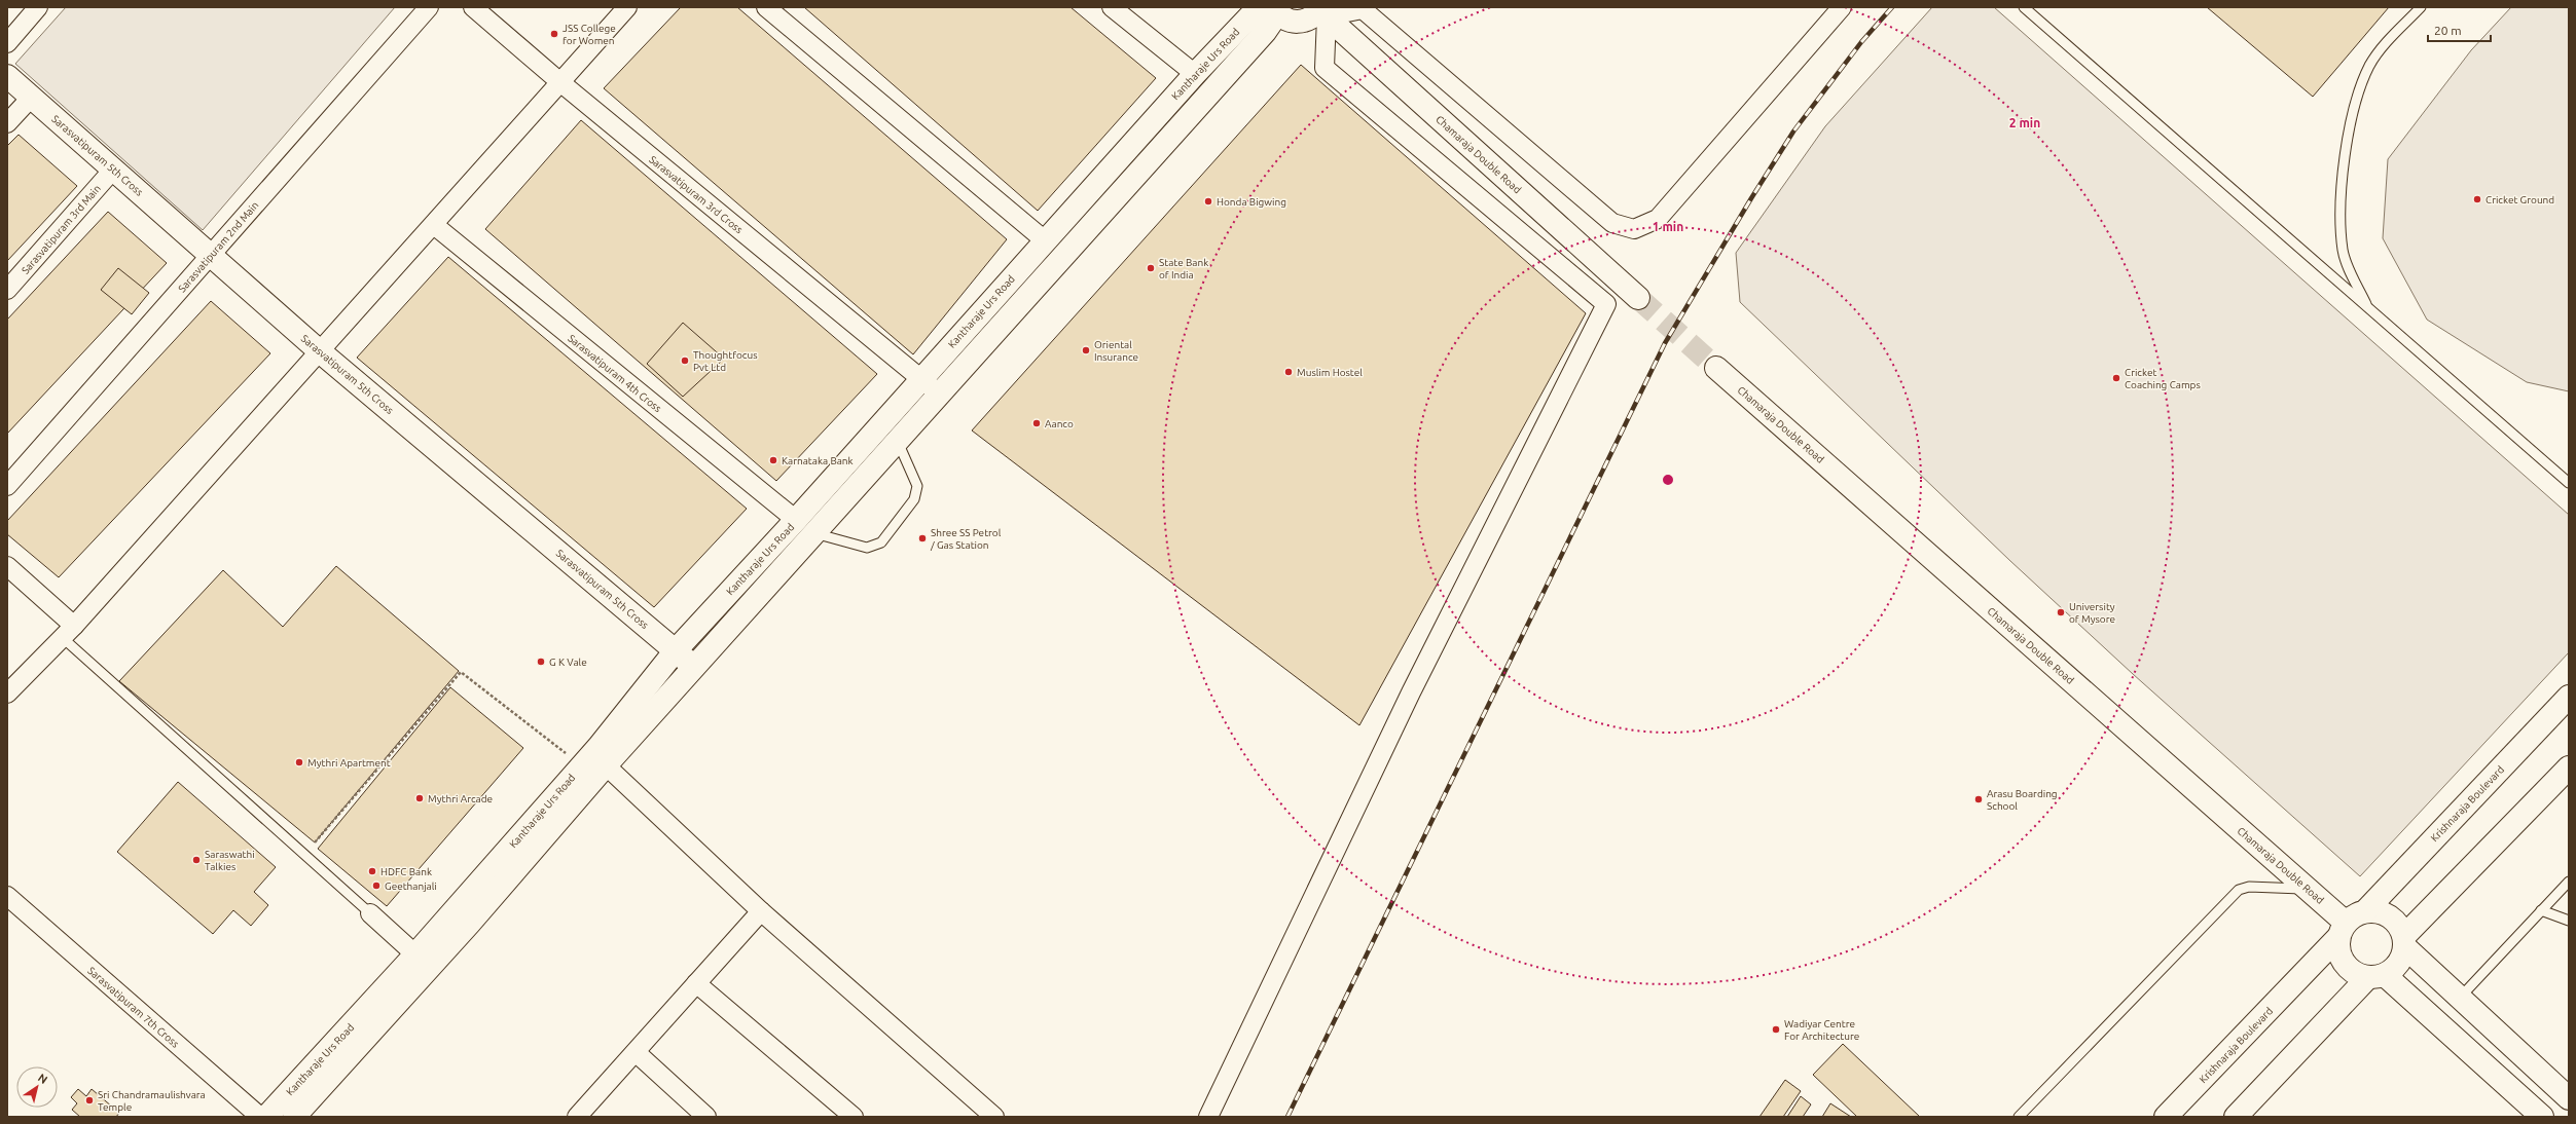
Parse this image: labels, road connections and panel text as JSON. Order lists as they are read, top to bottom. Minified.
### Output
{"streets":{"street":["Kantharaje Urs Road","Chamaraja Double Road","Sarasvatipuram 5th Cross","Sarasvatipuram 3rd Cross","Sarasvatipuram 3rd Main","Sarasvatipuram 2nd Main","Sarasvatipuram 4th Cross","Krishnaraja Boulevard","Sarasvatipuram 7th Cross"]},"crossings":[["Kantharaje Urs Road","Sarasvatipuram 5th Cross"],["Kantharaje Urs Road","Sarasvatipuram 3rd Cross"],["Kantharaje Urs Road","Sarasvatipuram 4th Cross"],["Chamaraja Double Road","Krishnaraja Boulevard"],["Sarasvatipuram 5th Cross","Sarasvatipuram 3rd Main"],["Sarasvatipuram 5th Cross","Sarasvatipuram 2nd Main"]],"places":["JSS College for Women","Cricket Ground","Honda Bigwing","State Bank of India","Oriental Insurance","Thoughtfocus Pvt Ltd","Muslim Hostel","Cricket Coaching Camps","Aanco","Karnataka Bank","Shree SS Petrol / Gas Station","University of Mysore","G K Vale","Mythri Apartment","Mythri Arcade","Arasu Boarding School","Saraswathi Talkies","HDFC Bank","Geethanjali","Wadiyar Centre For Architecture","Sri Chandramaulishvara Temple"],"scale_bar":"20 m","north":"top right","rings":["2 min","1 min"]}
